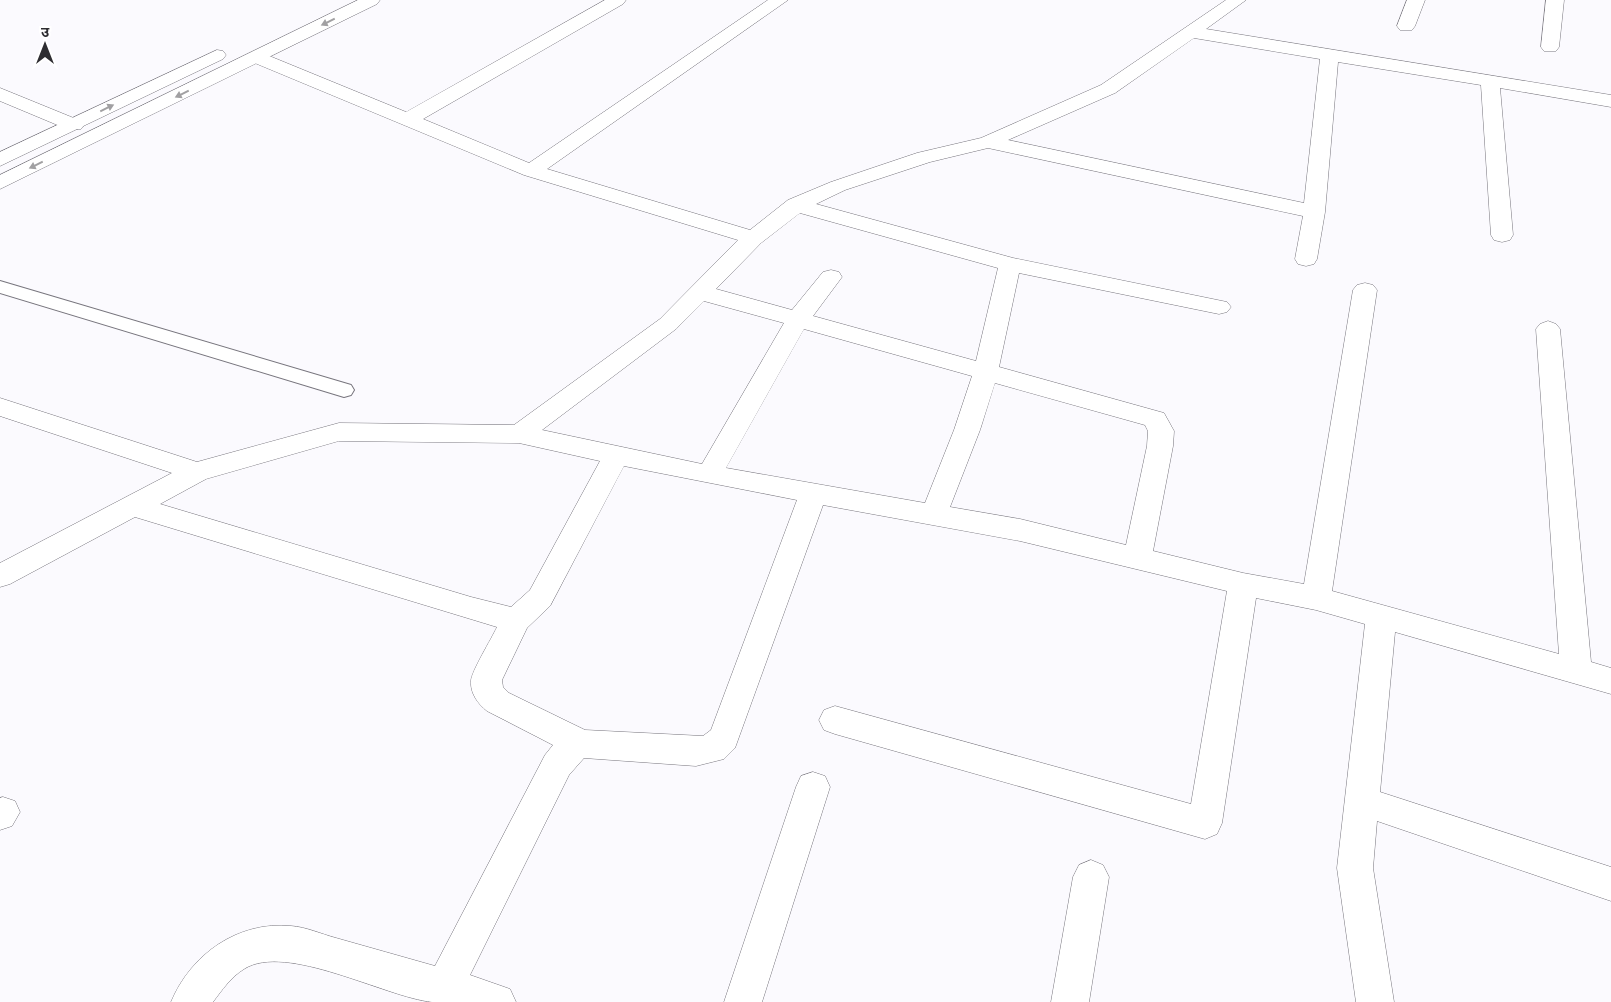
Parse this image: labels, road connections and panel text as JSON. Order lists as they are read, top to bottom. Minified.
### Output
{"north":"top"}
